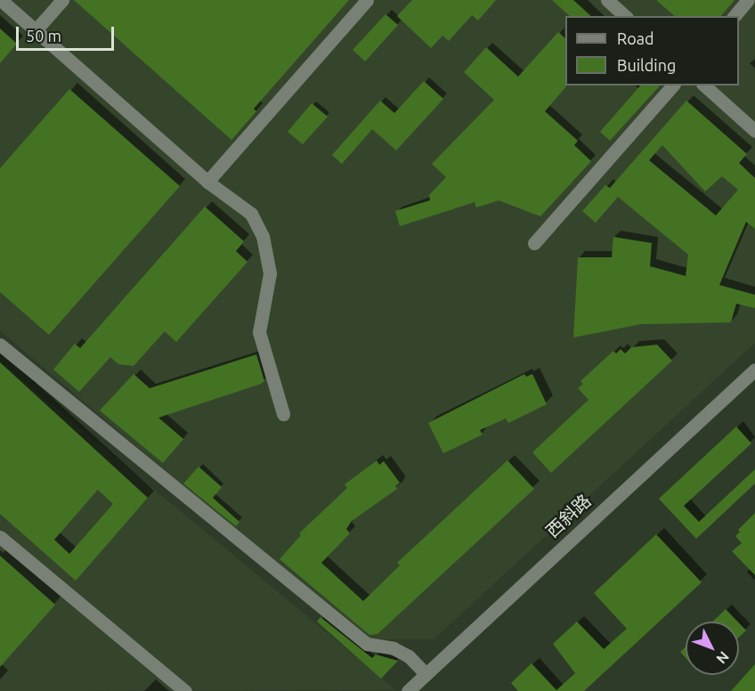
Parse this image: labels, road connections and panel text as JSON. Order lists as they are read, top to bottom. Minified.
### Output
{"streets":{"street":["西斜路"]},"legend":["Road","Building"],"scale_bar":"50 m","north":"bottom right"}
